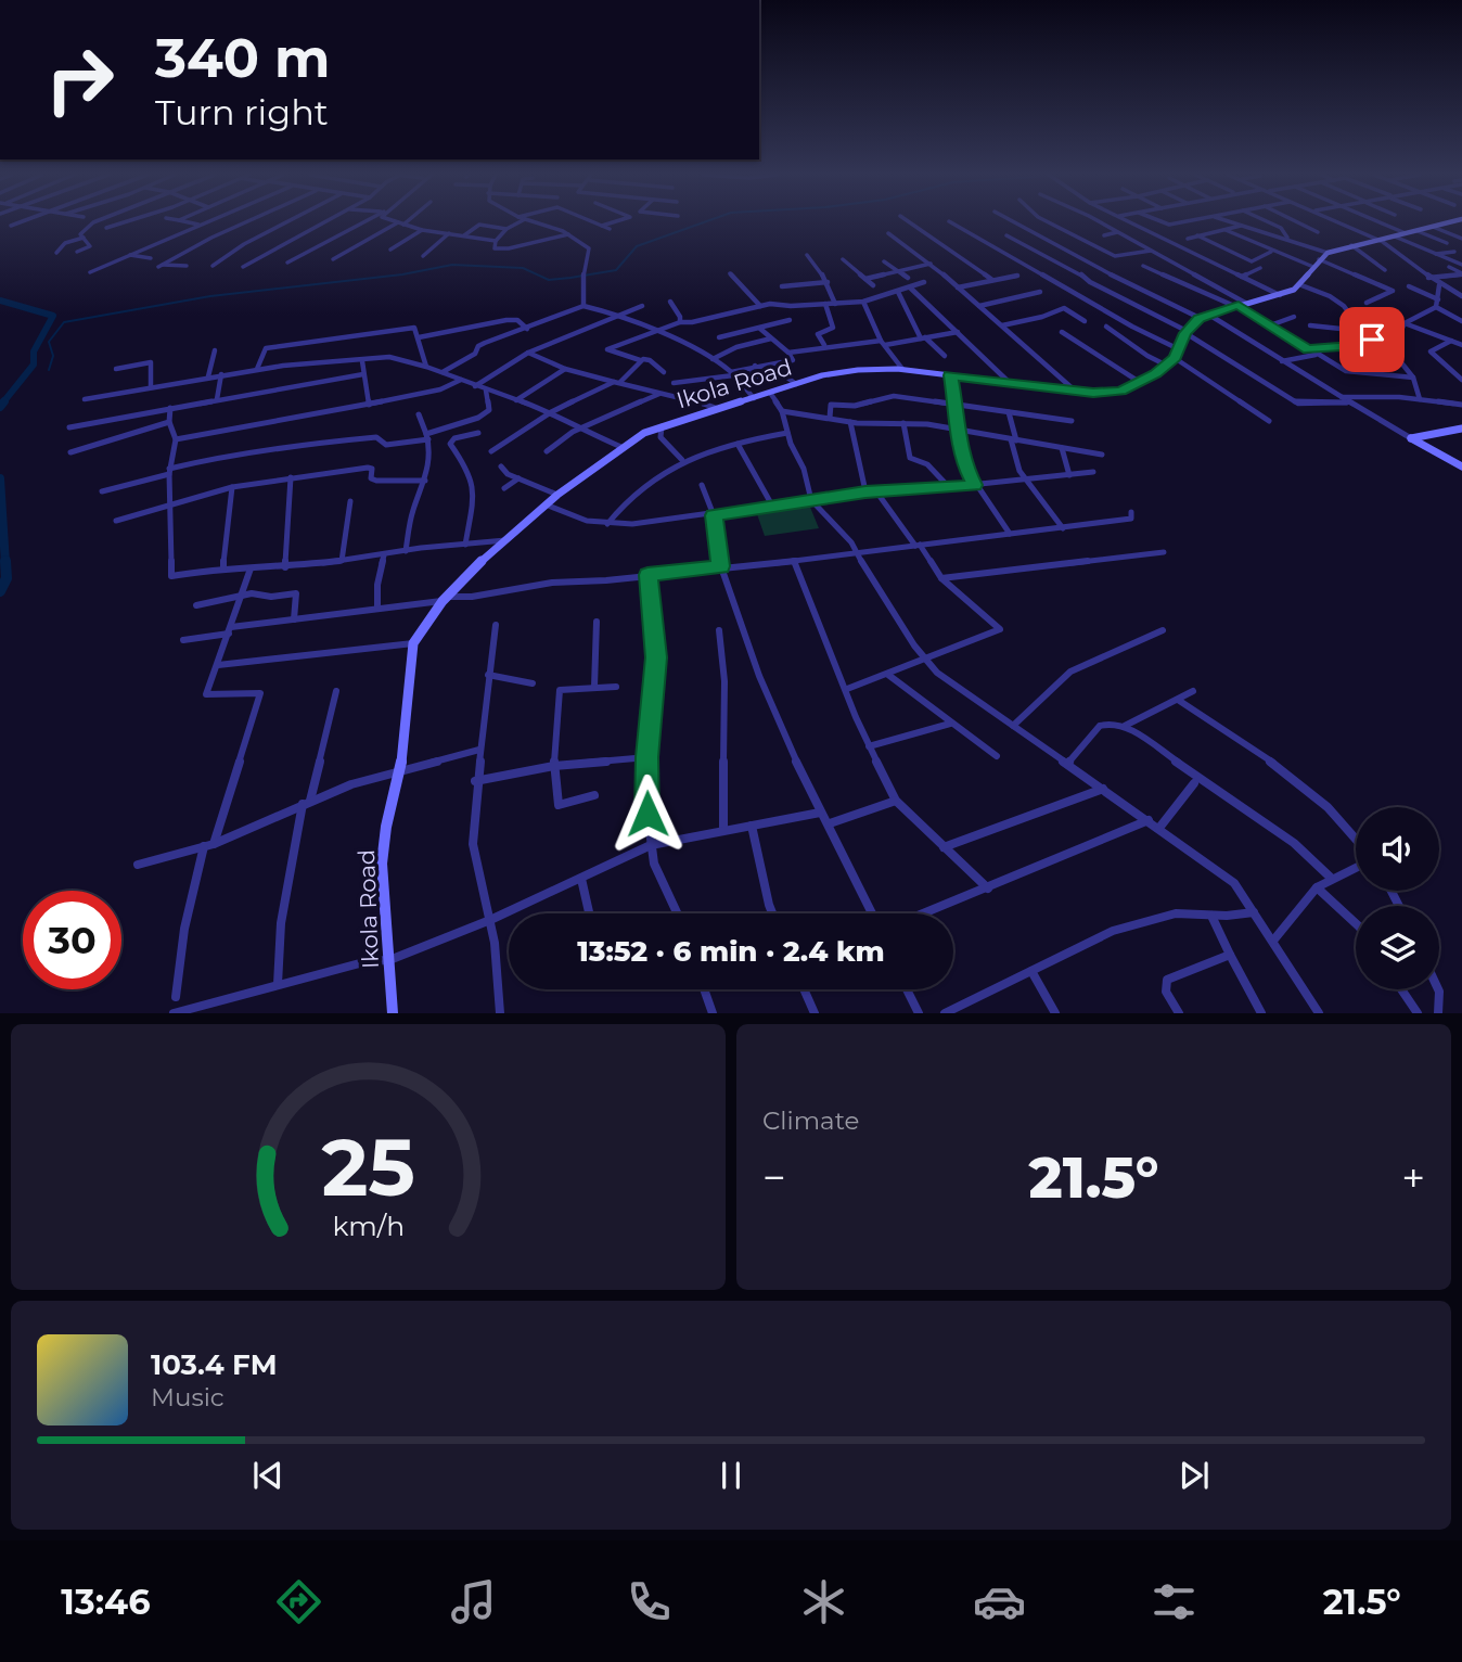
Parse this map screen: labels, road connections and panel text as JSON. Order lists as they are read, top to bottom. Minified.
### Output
{"streets":{"street":["Ikola Road"]},"page":{"turn":["340 m","Turn right"],"limit":"30","trip":"13:52 · 6 min · 2.4 km","tile":"Climate","heat":["−","21.5°","+"],"song":["103.4 FM","Music"],"tabs":["13:46","21.5°"],"gauge":["25","km/h"]}}
